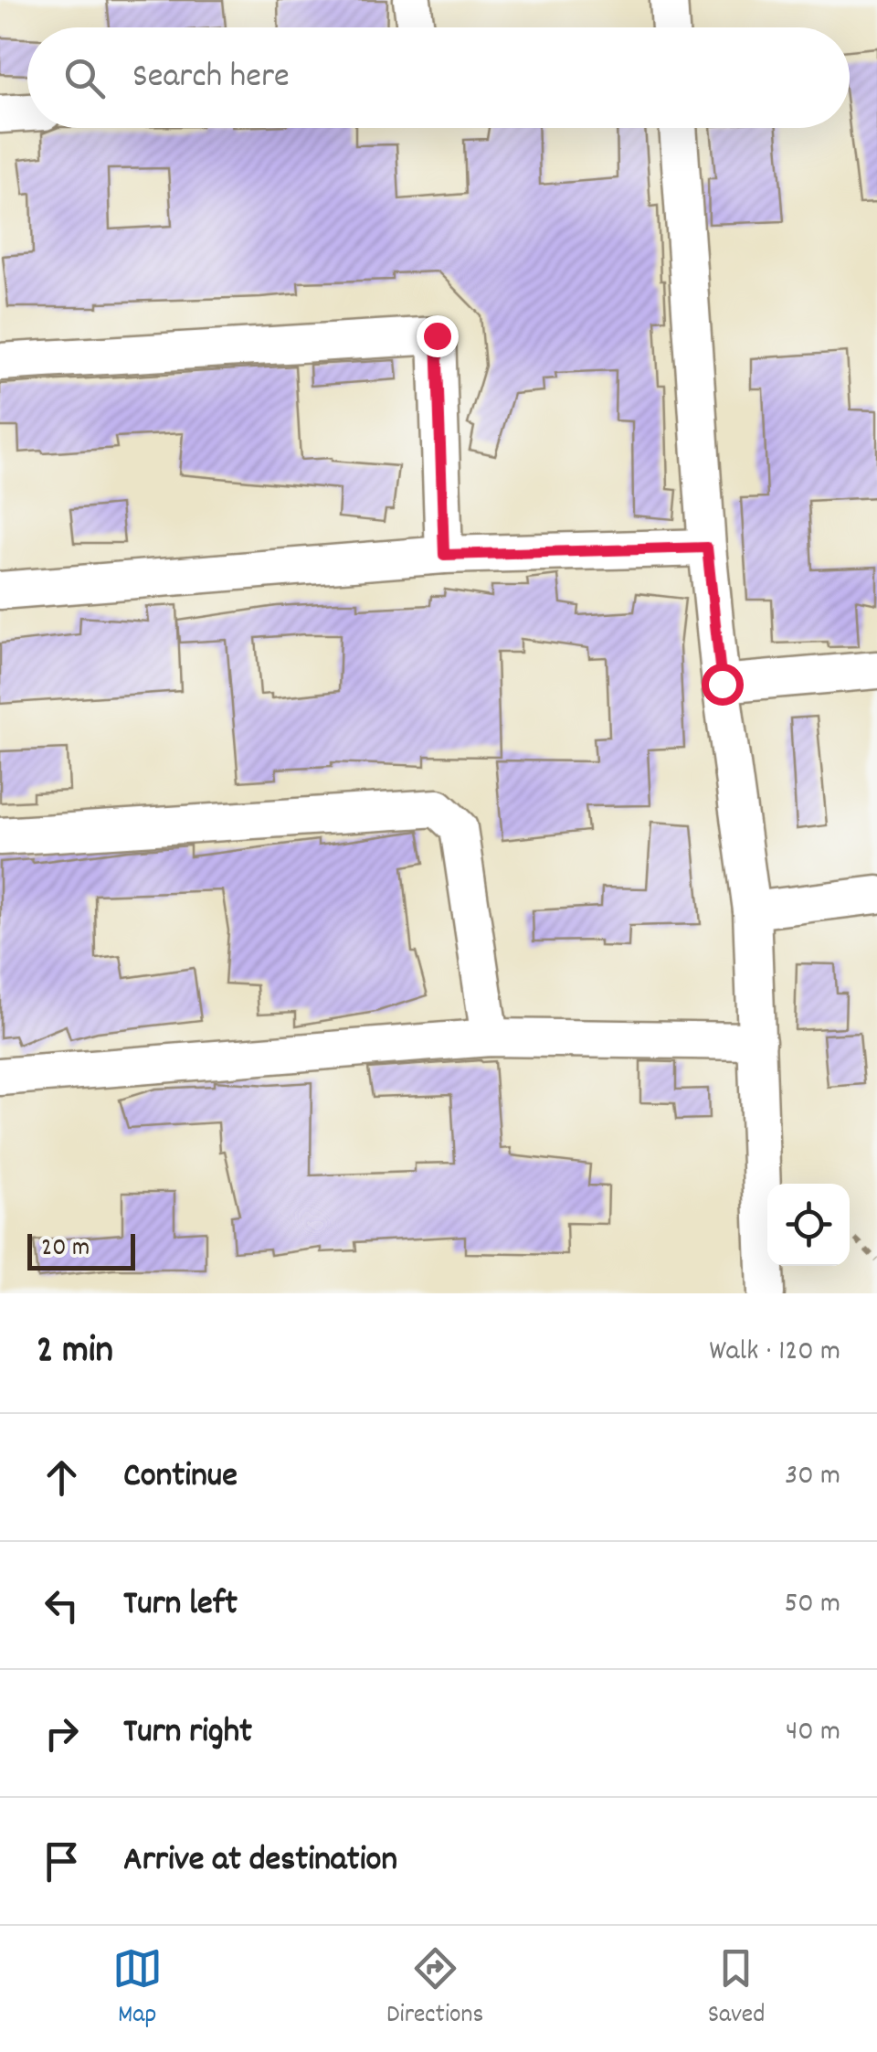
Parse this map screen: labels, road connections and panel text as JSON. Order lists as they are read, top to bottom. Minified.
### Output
{"scale_bar":"20 m","page":{"search":"Search here","scale":"20 m","heading":["2 min","Walk · 120 m"],"list":[["Continue","30 m"],["Turn left","50 m"],["Turn right","40 m"],"Arrive at destination"],"nav":["Map","Directions","Saved"]}}
